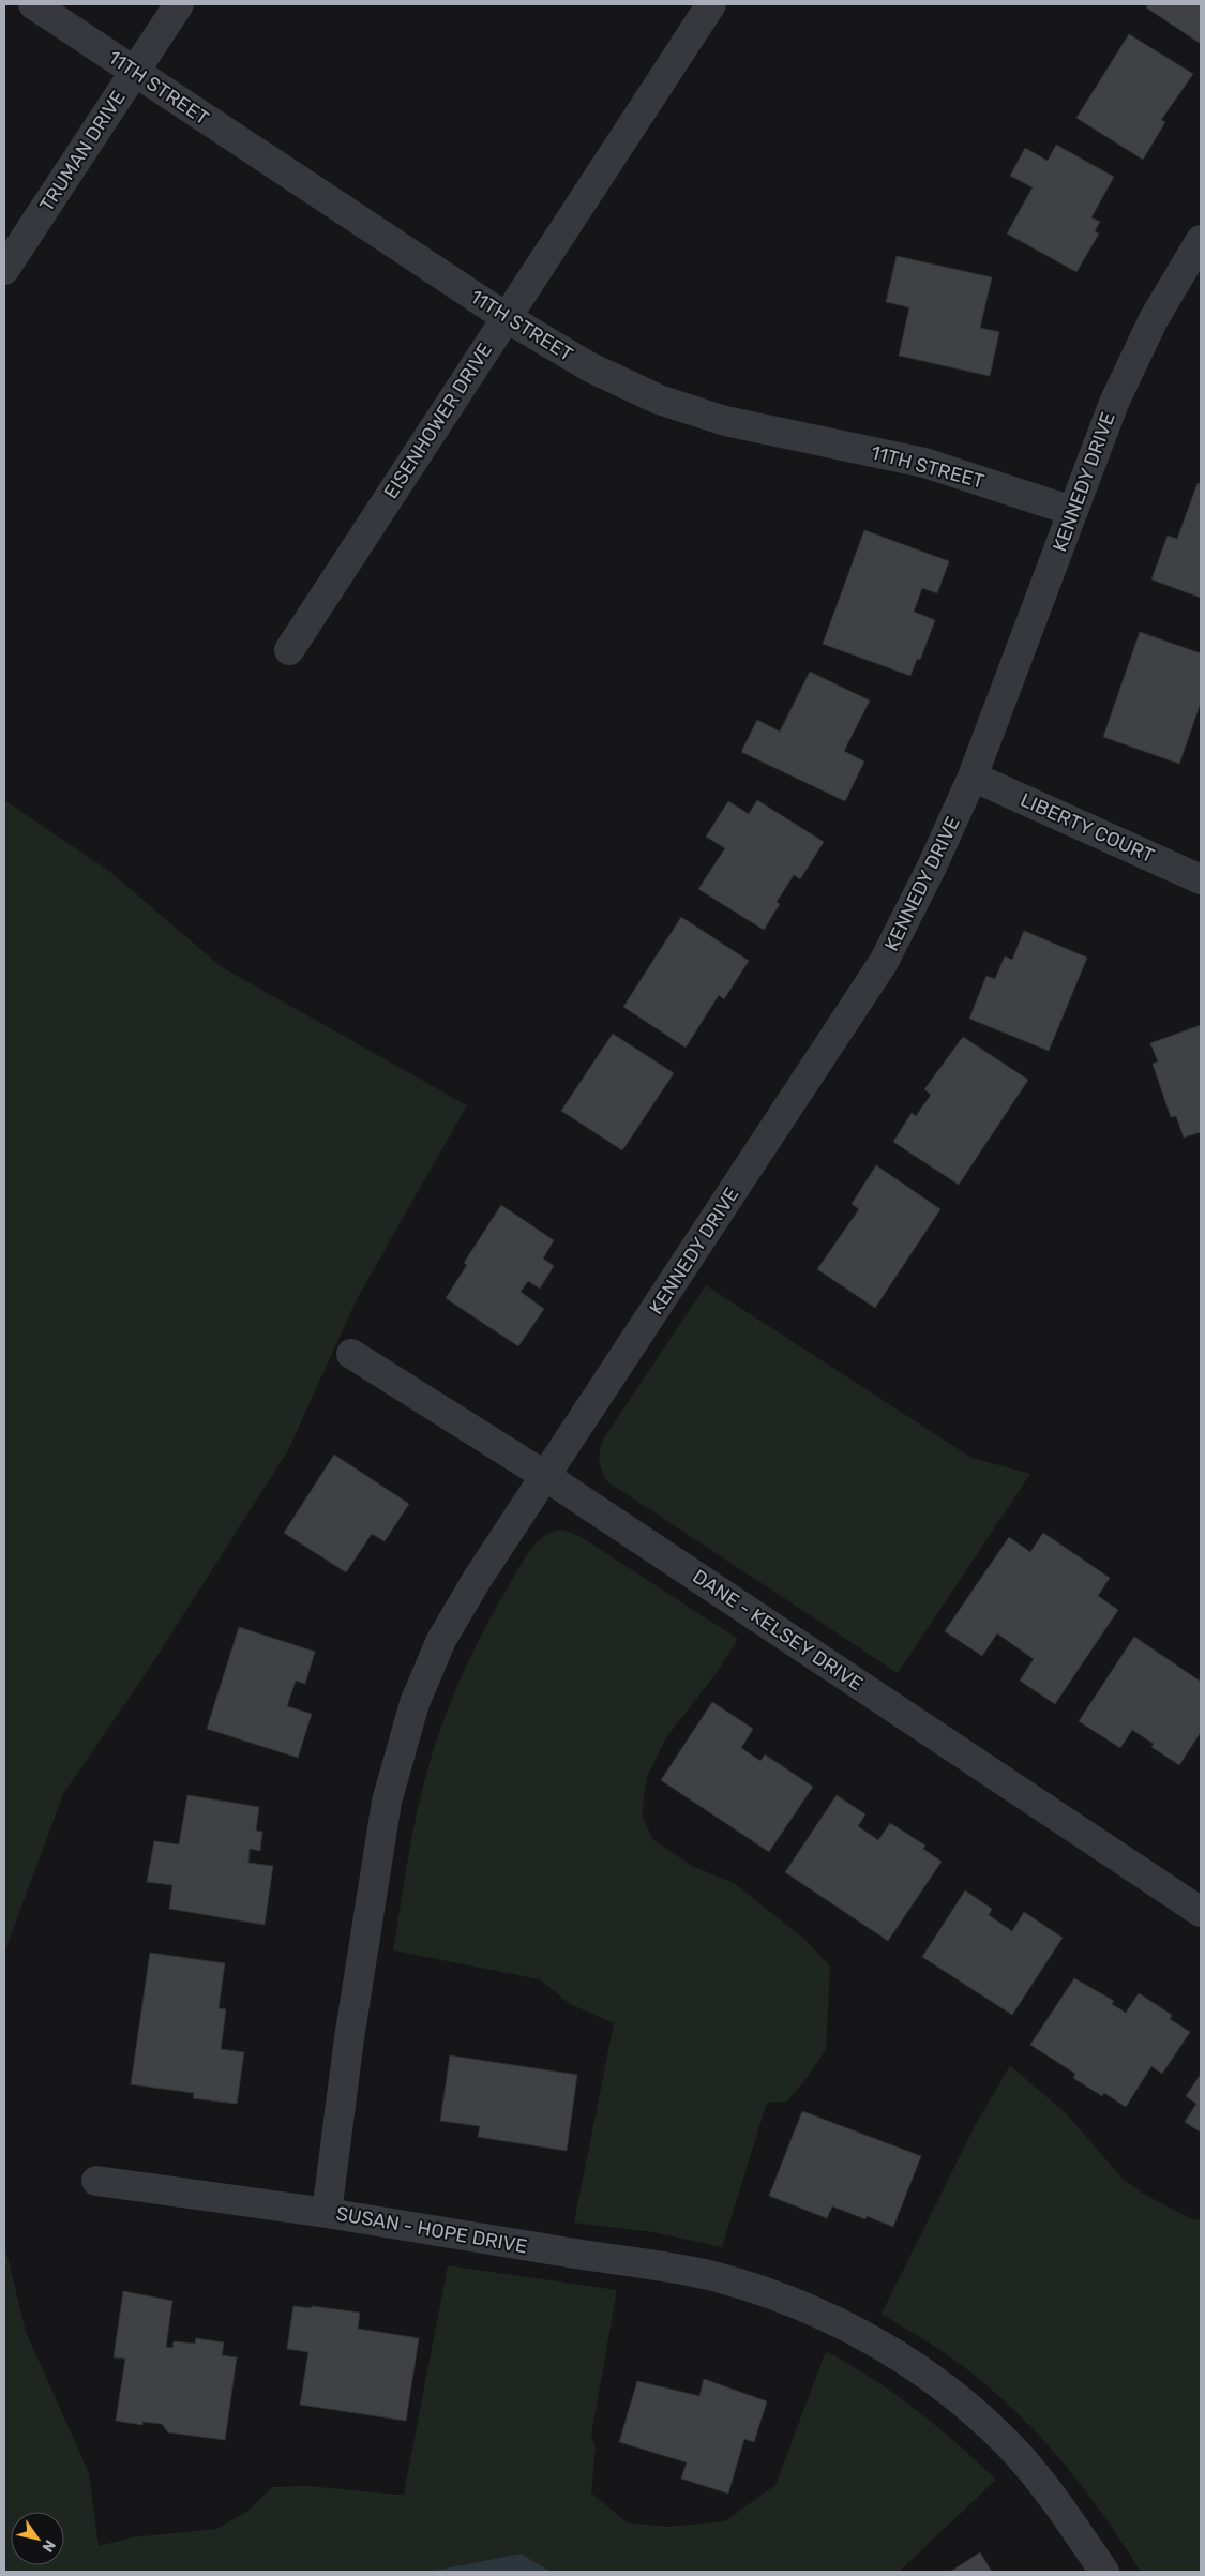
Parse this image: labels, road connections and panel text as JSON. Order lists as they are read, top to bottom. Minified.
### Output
{"streets":{"street":["11TH STREET","TRUMAN DRIVE","EISENHOWER DRIVE","KENNEDY DRIVE","LIBERTY COURT","DANE - KELSEY DRIVE","SUSAN - HOPE DRIVE"]},"crossings":[["11TH STREET","TRUMAN DRIVE"],["11TH STREET","EISENHOWER DRIVE"],["11TH STREET","KENNEDY DRIVE"],["KENNEDY DRIVE","LIBERTY COURT"],["KENNEDY DRIVE","DANE - KELSEY DRIVE"],["KENNEDY DRIVE","SUSAN - HOPE DRIVE"],["DANE - KELSEY DRIVE","SUSAN - HOPE DRIVE"]],"north":"bottom right"}
